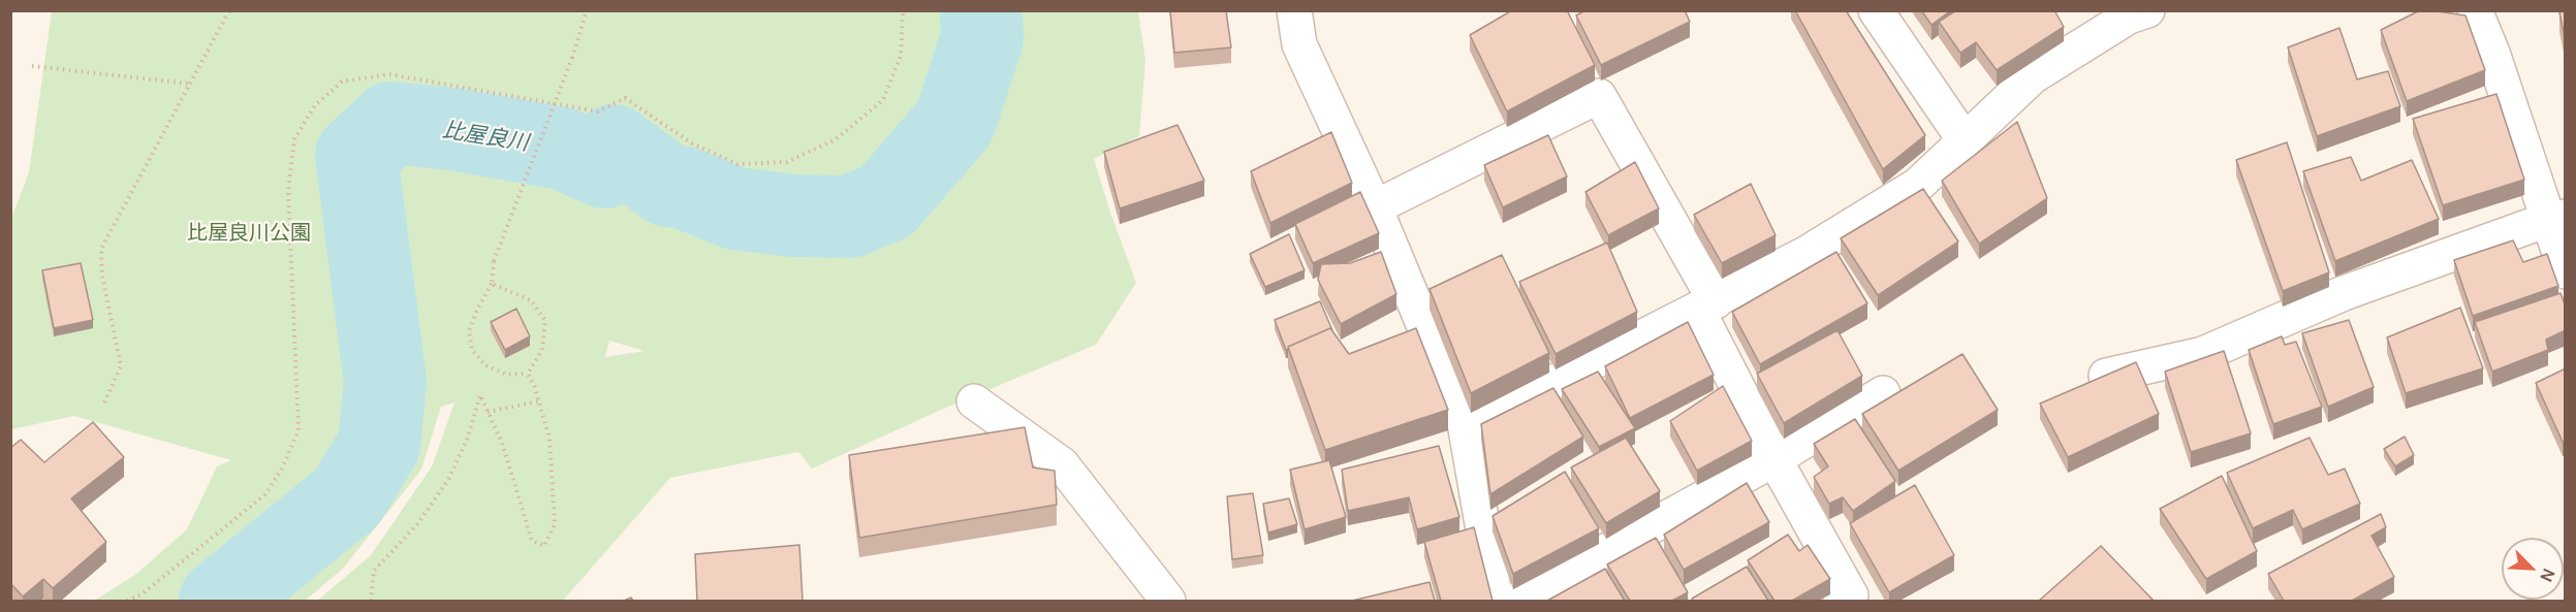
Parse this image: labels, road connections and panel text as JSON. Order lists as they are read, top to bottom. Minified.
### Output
{"water":["比屋良川"],"parks":["比屋良川公園"],"north":"bottom right"}
